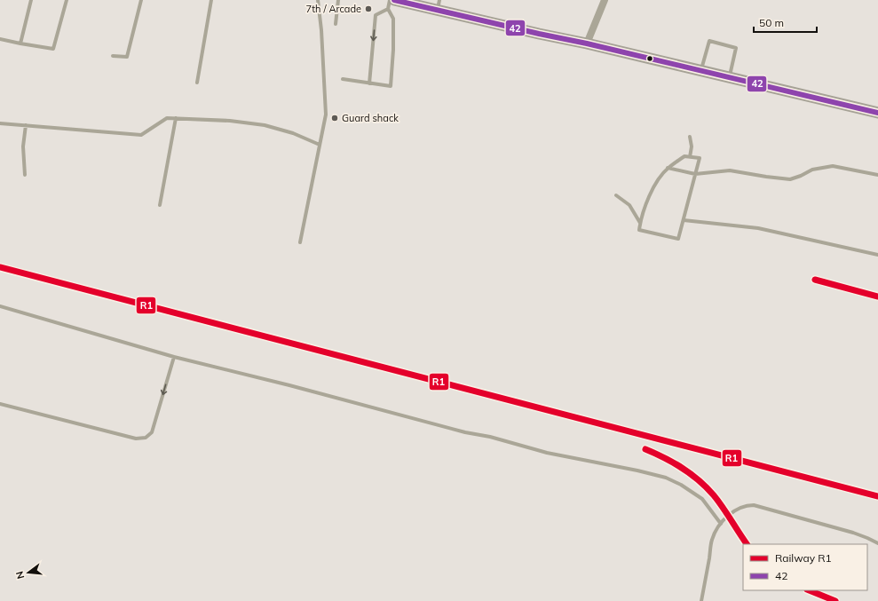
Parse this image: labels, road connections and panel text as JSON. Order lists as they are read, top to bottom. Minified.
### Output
{"places":["7th / Arcade","Guard shack"],"lines":["transit line 42","rail line R1"],"legend":["Railway R1","42"],"scale_bar":"50 m","north":"left"}
